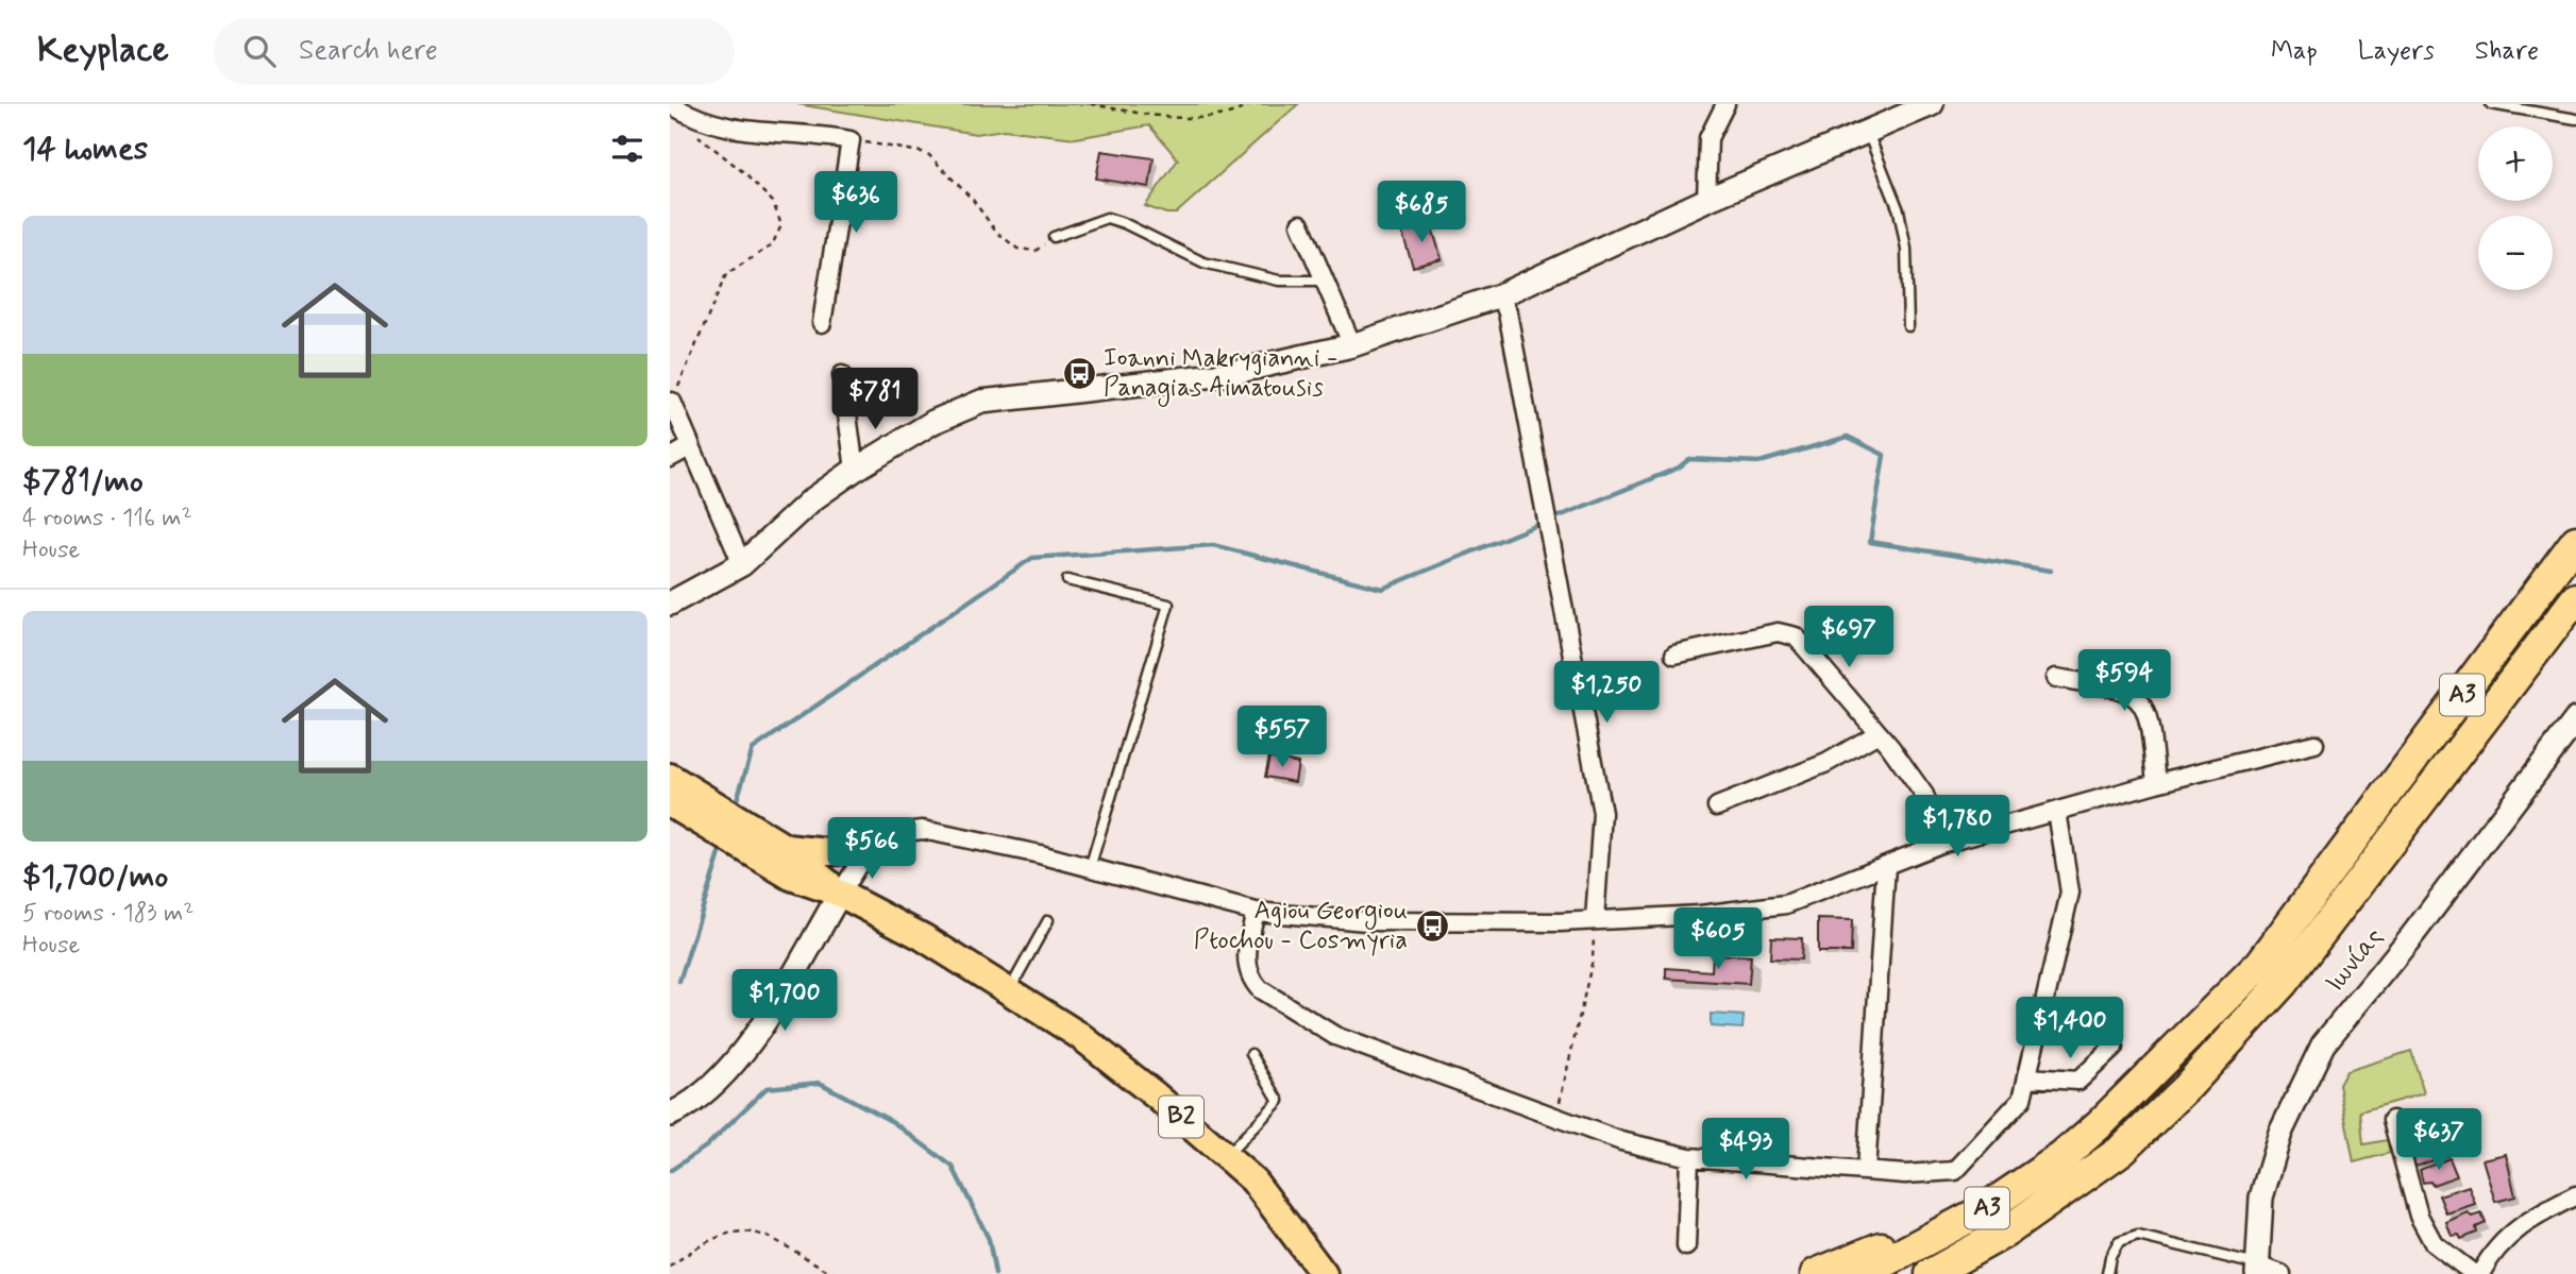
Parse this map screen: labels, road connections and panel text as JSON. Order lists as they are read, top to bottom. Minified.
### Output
{"streets":{"highway":["A3"],"main road":["Ιωνίας","B2"]},"places":{"bus stop":["Ioanni Makrygianni - Panagias Aimatousis","Agiou Georgiou Ptochou - Cosmyria"]},"page":{"header":"Keyplace","search":"Search here","nav":["Map","Layers","Share"],"heading":"14 homes","map_buttons":["+","−"],"price":["$636","$685","$781","$697","$594","$1,250","$557","$1,780","$566","$605","$1,700","$1,400","$637","$493"],"list":[{"name":"$781/mo","note":"4 rooms · 116 m² · House"},{"name":"$1,700/mo","note":"5 rooms · 183 m² · House"}]}}
